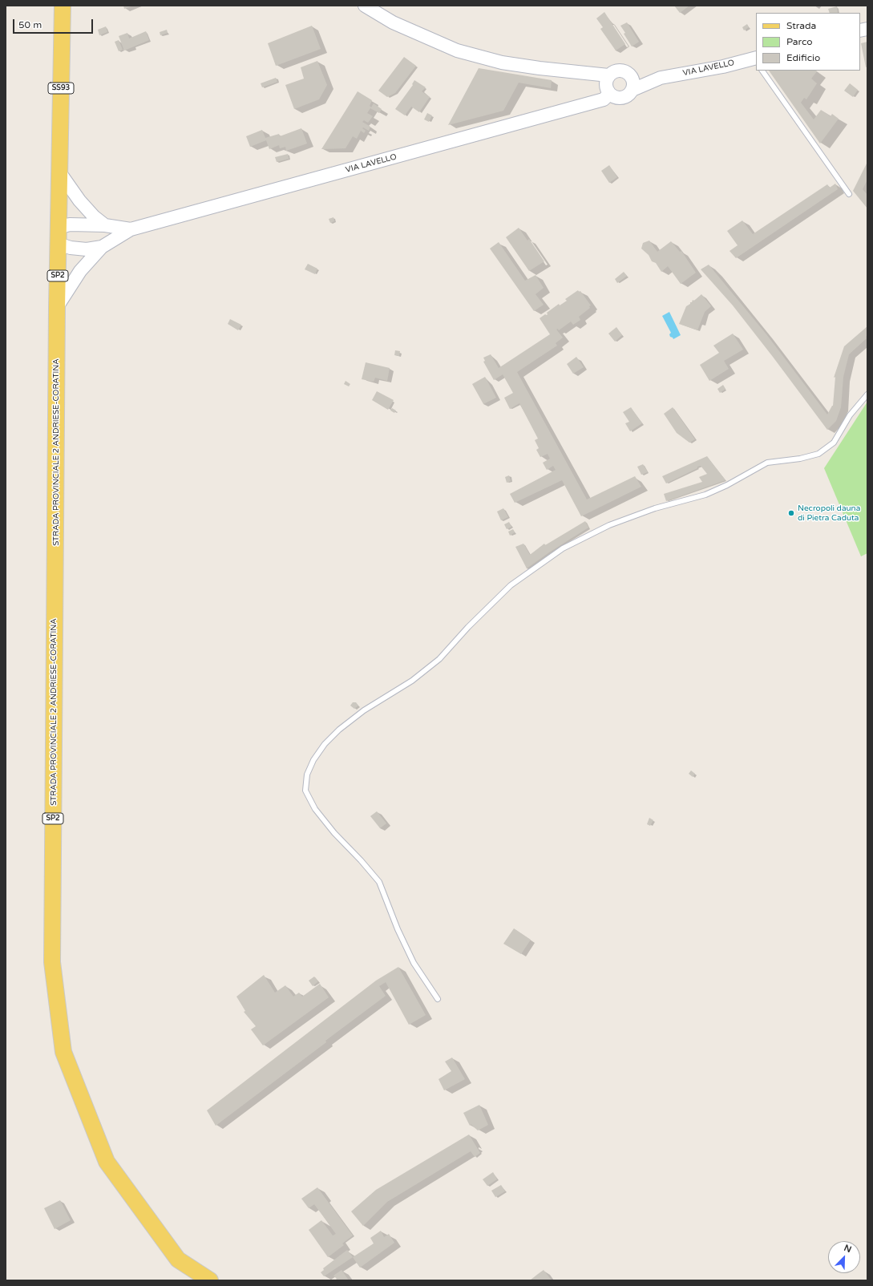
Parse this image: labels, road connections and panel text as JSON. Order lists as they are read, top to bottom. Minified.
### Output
{"streets":{"main road":["SS93","SP2","STRADA PROVINCIALE 2 ANDRIESE-CORATINA"],"street":["VIA LAVELLO"]},"crossings":[["VIA LAVELLO","STRADA PROVINCIALE 2 ANDRIESE-CORATINA"],["SS93","STRADA PROVINCIALE 2 ANDRIESE-CORATINA"]],"places":["Necropoli dauna di Pietra Caduta"],"legend":["Strada","Parco","Edificio"],"scale_bar":"50 m","north":"top right"}
